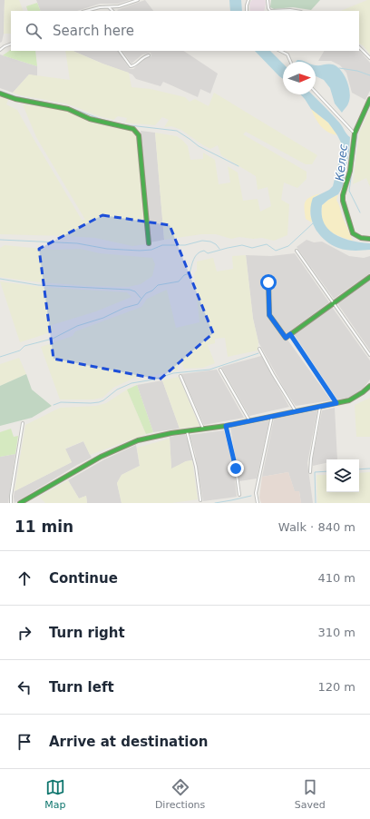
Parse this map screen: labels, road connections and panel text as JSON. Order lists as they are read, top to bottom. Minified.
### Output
{"water":["Келес"],"north":"right","page":{"search":"Search here","heading":["11 min","Walk · 840 m"],"list":[["Continue","410 m"],["Turn right","310 m"],["Turn left","120 m"],"Arrive at destination"],"nav":["Map","Directions","Saved"]}}
